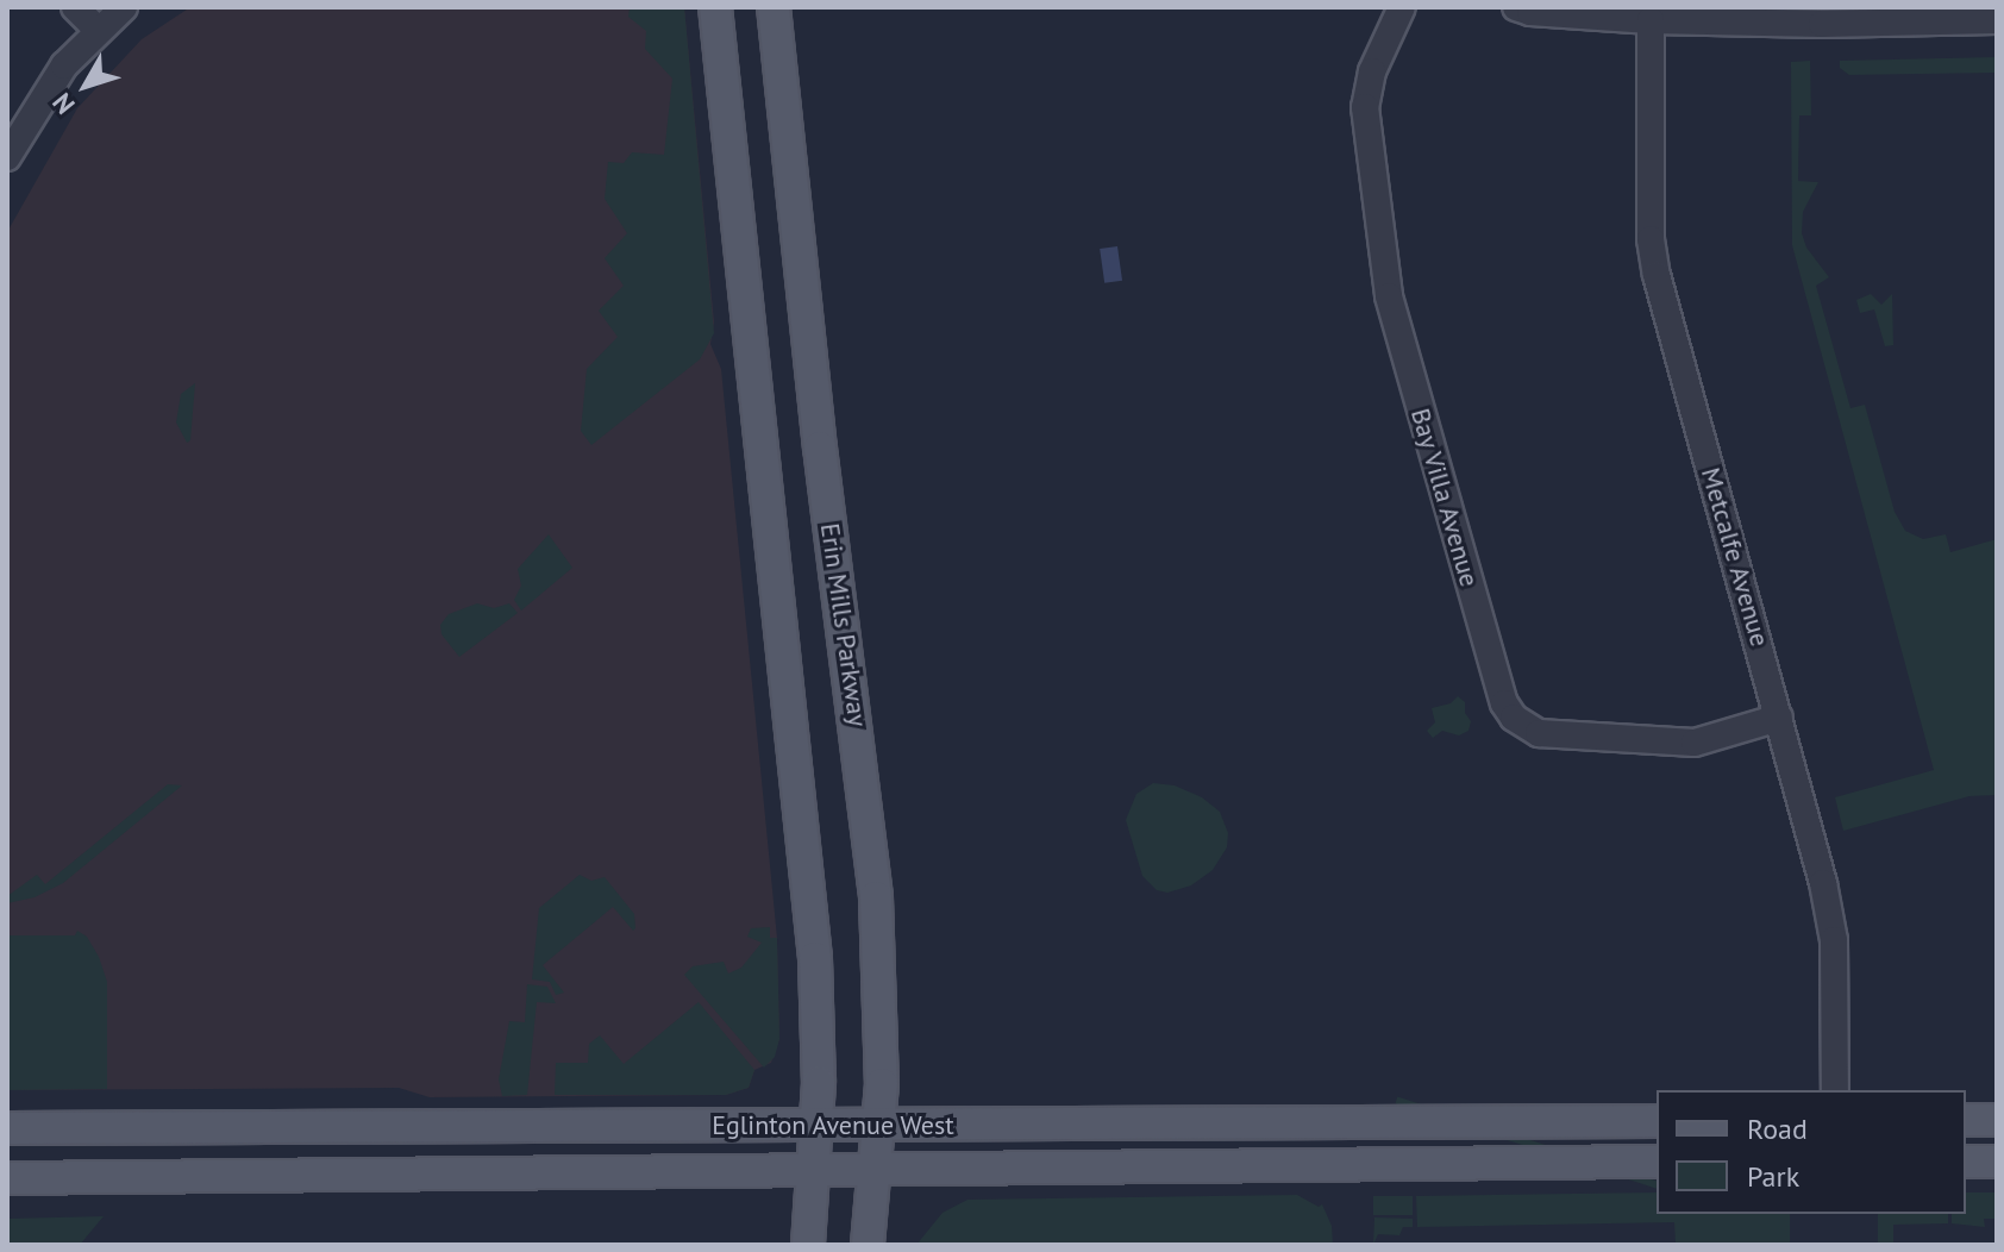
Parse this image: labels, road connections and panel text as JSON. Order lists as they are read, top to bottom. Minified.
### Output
{"streets":{"main road":["Erin Mills Parkway","Eglinton Avenue West"],"street":["Bay Villa Avenue","Metcalfe Avenue"]},"crossings":[["Bay Villa Avenue","Metcalfe Avenue"],["Erin Mills Parkway","Eglinton Avenue West"]],"legend":["Road","Park"],"north":"bottom left"}
